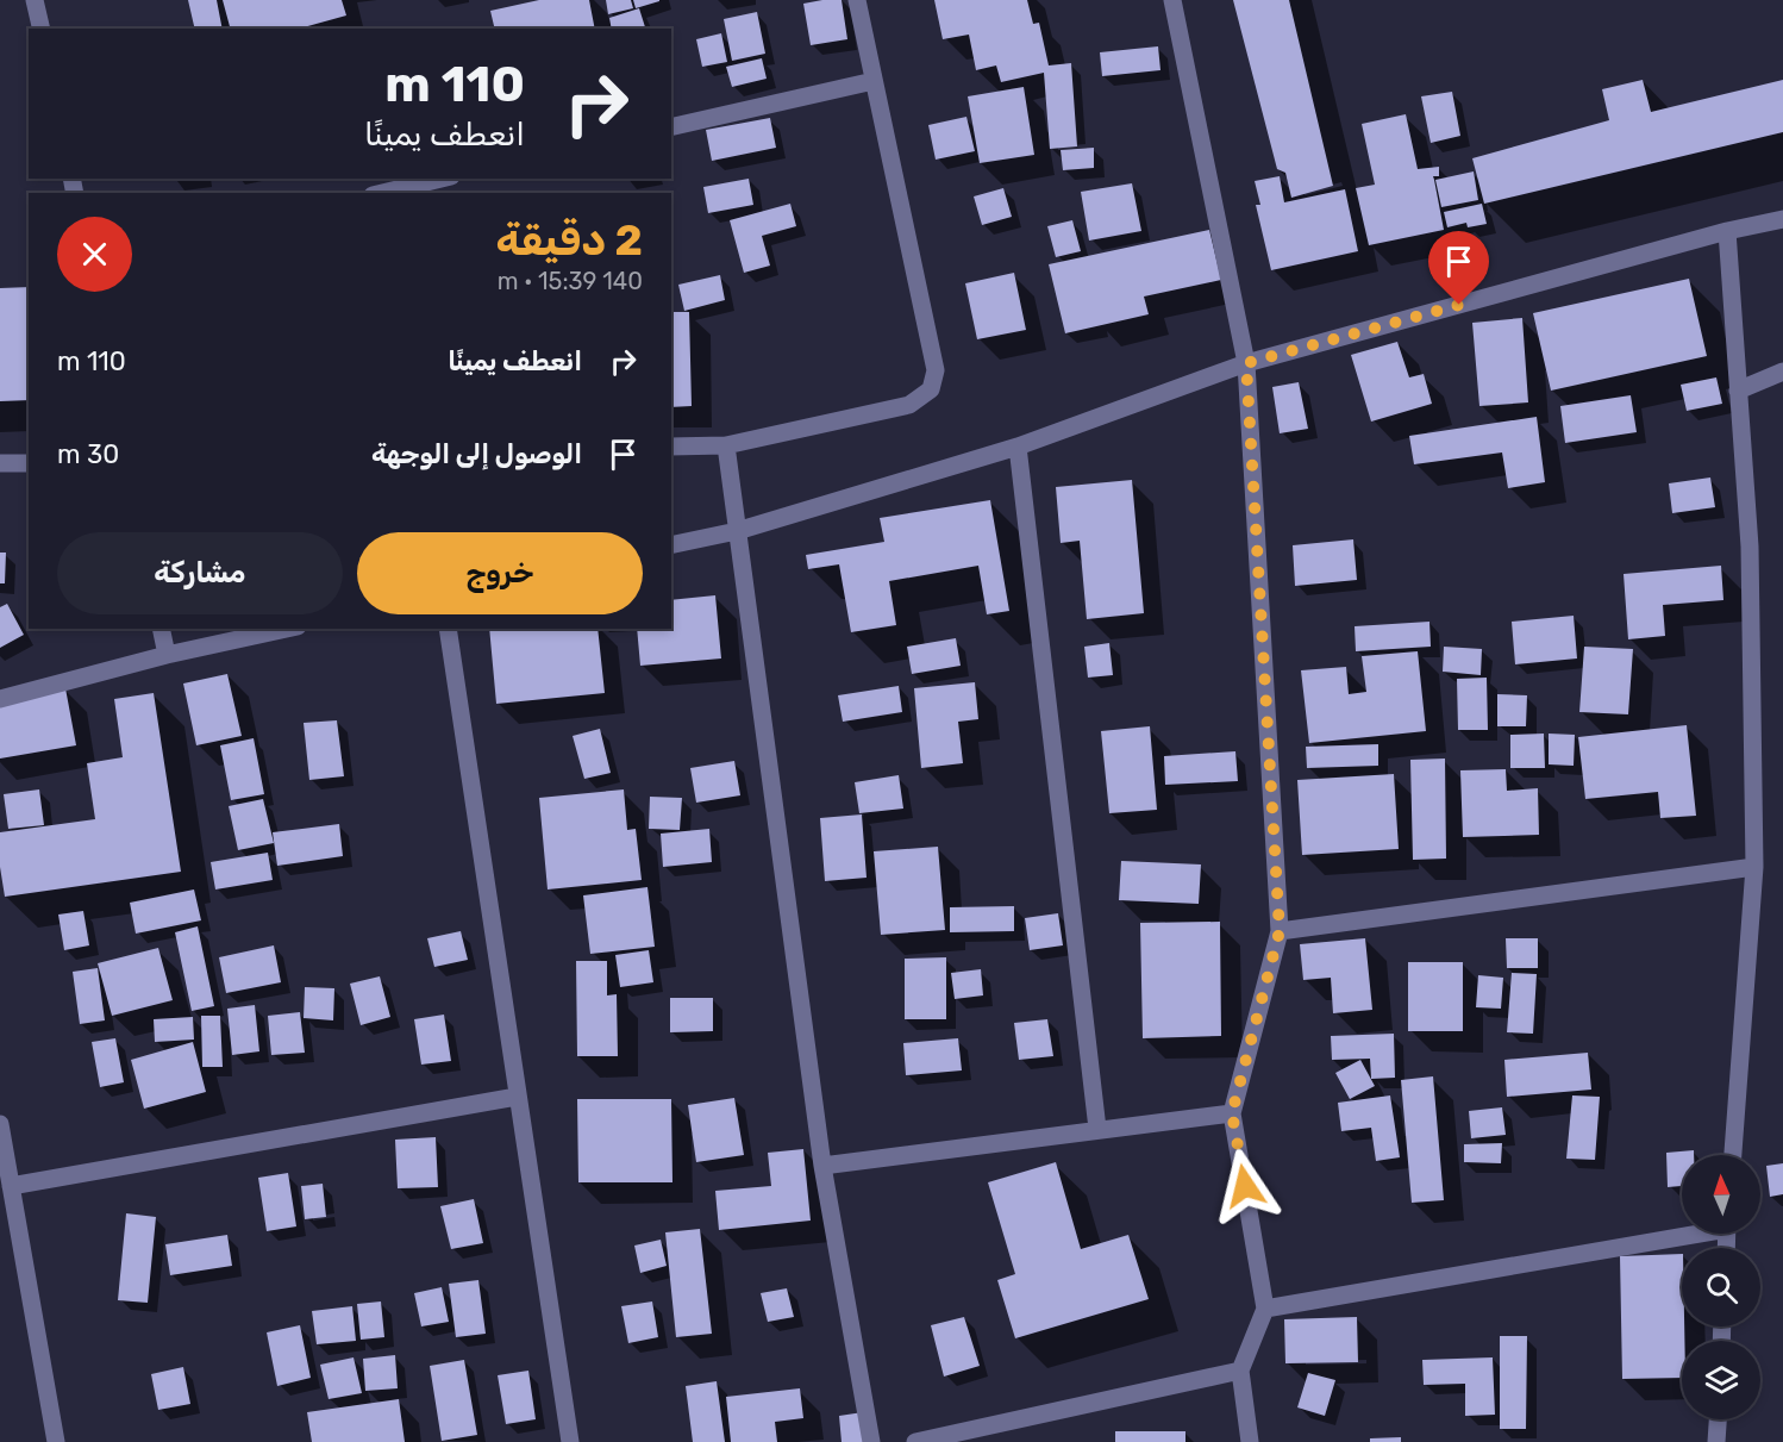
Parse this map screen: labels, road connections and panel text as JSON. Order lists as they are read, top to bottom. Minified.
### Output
{"north":"top","page":{"turn":["110 m","انعطف يمينًا"],"heading":["2 دقيقة","140 m · 15:39"],"list":[{"name":"انعطف يمينًا","value":"110 m"},{"name":"الوصول إلى الوجهة","value":"30 m"}],"buttons":["خروج","مشاركة"]}}
